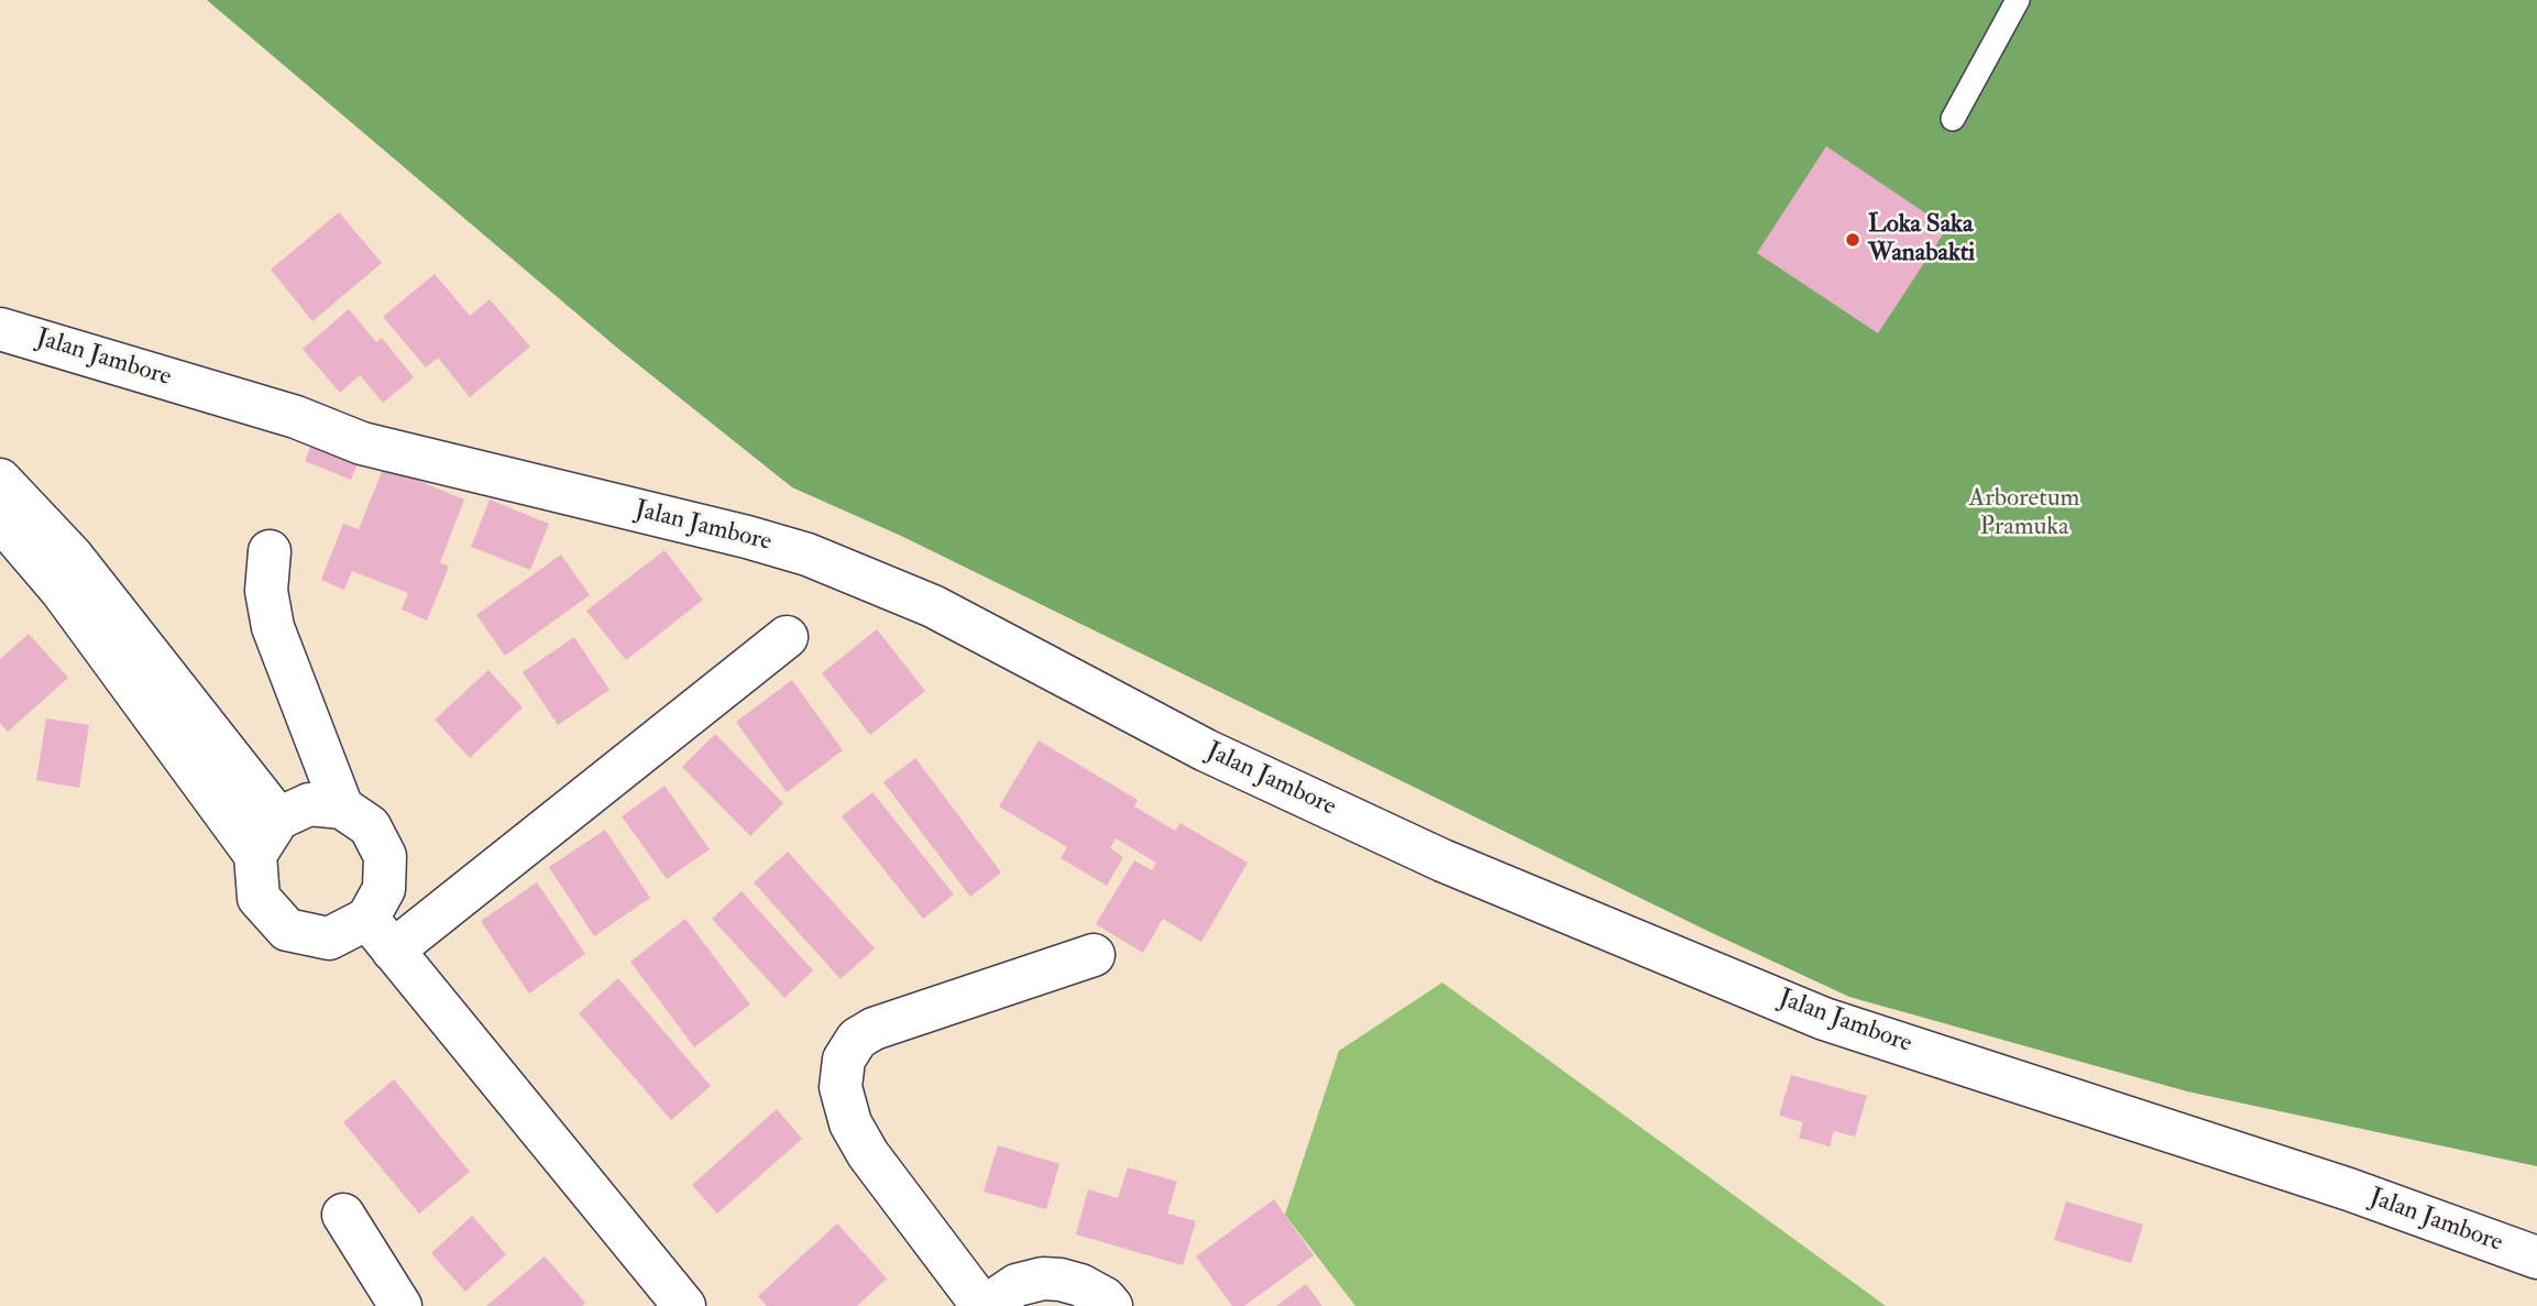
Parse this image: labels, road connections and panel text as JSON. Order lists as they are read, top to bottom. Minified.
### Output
{"streets":{"street":["Jalan Jambore"]},"parks":["Arboretum Pramuka"],"places":["Loka Saka Wanabakti"]}
